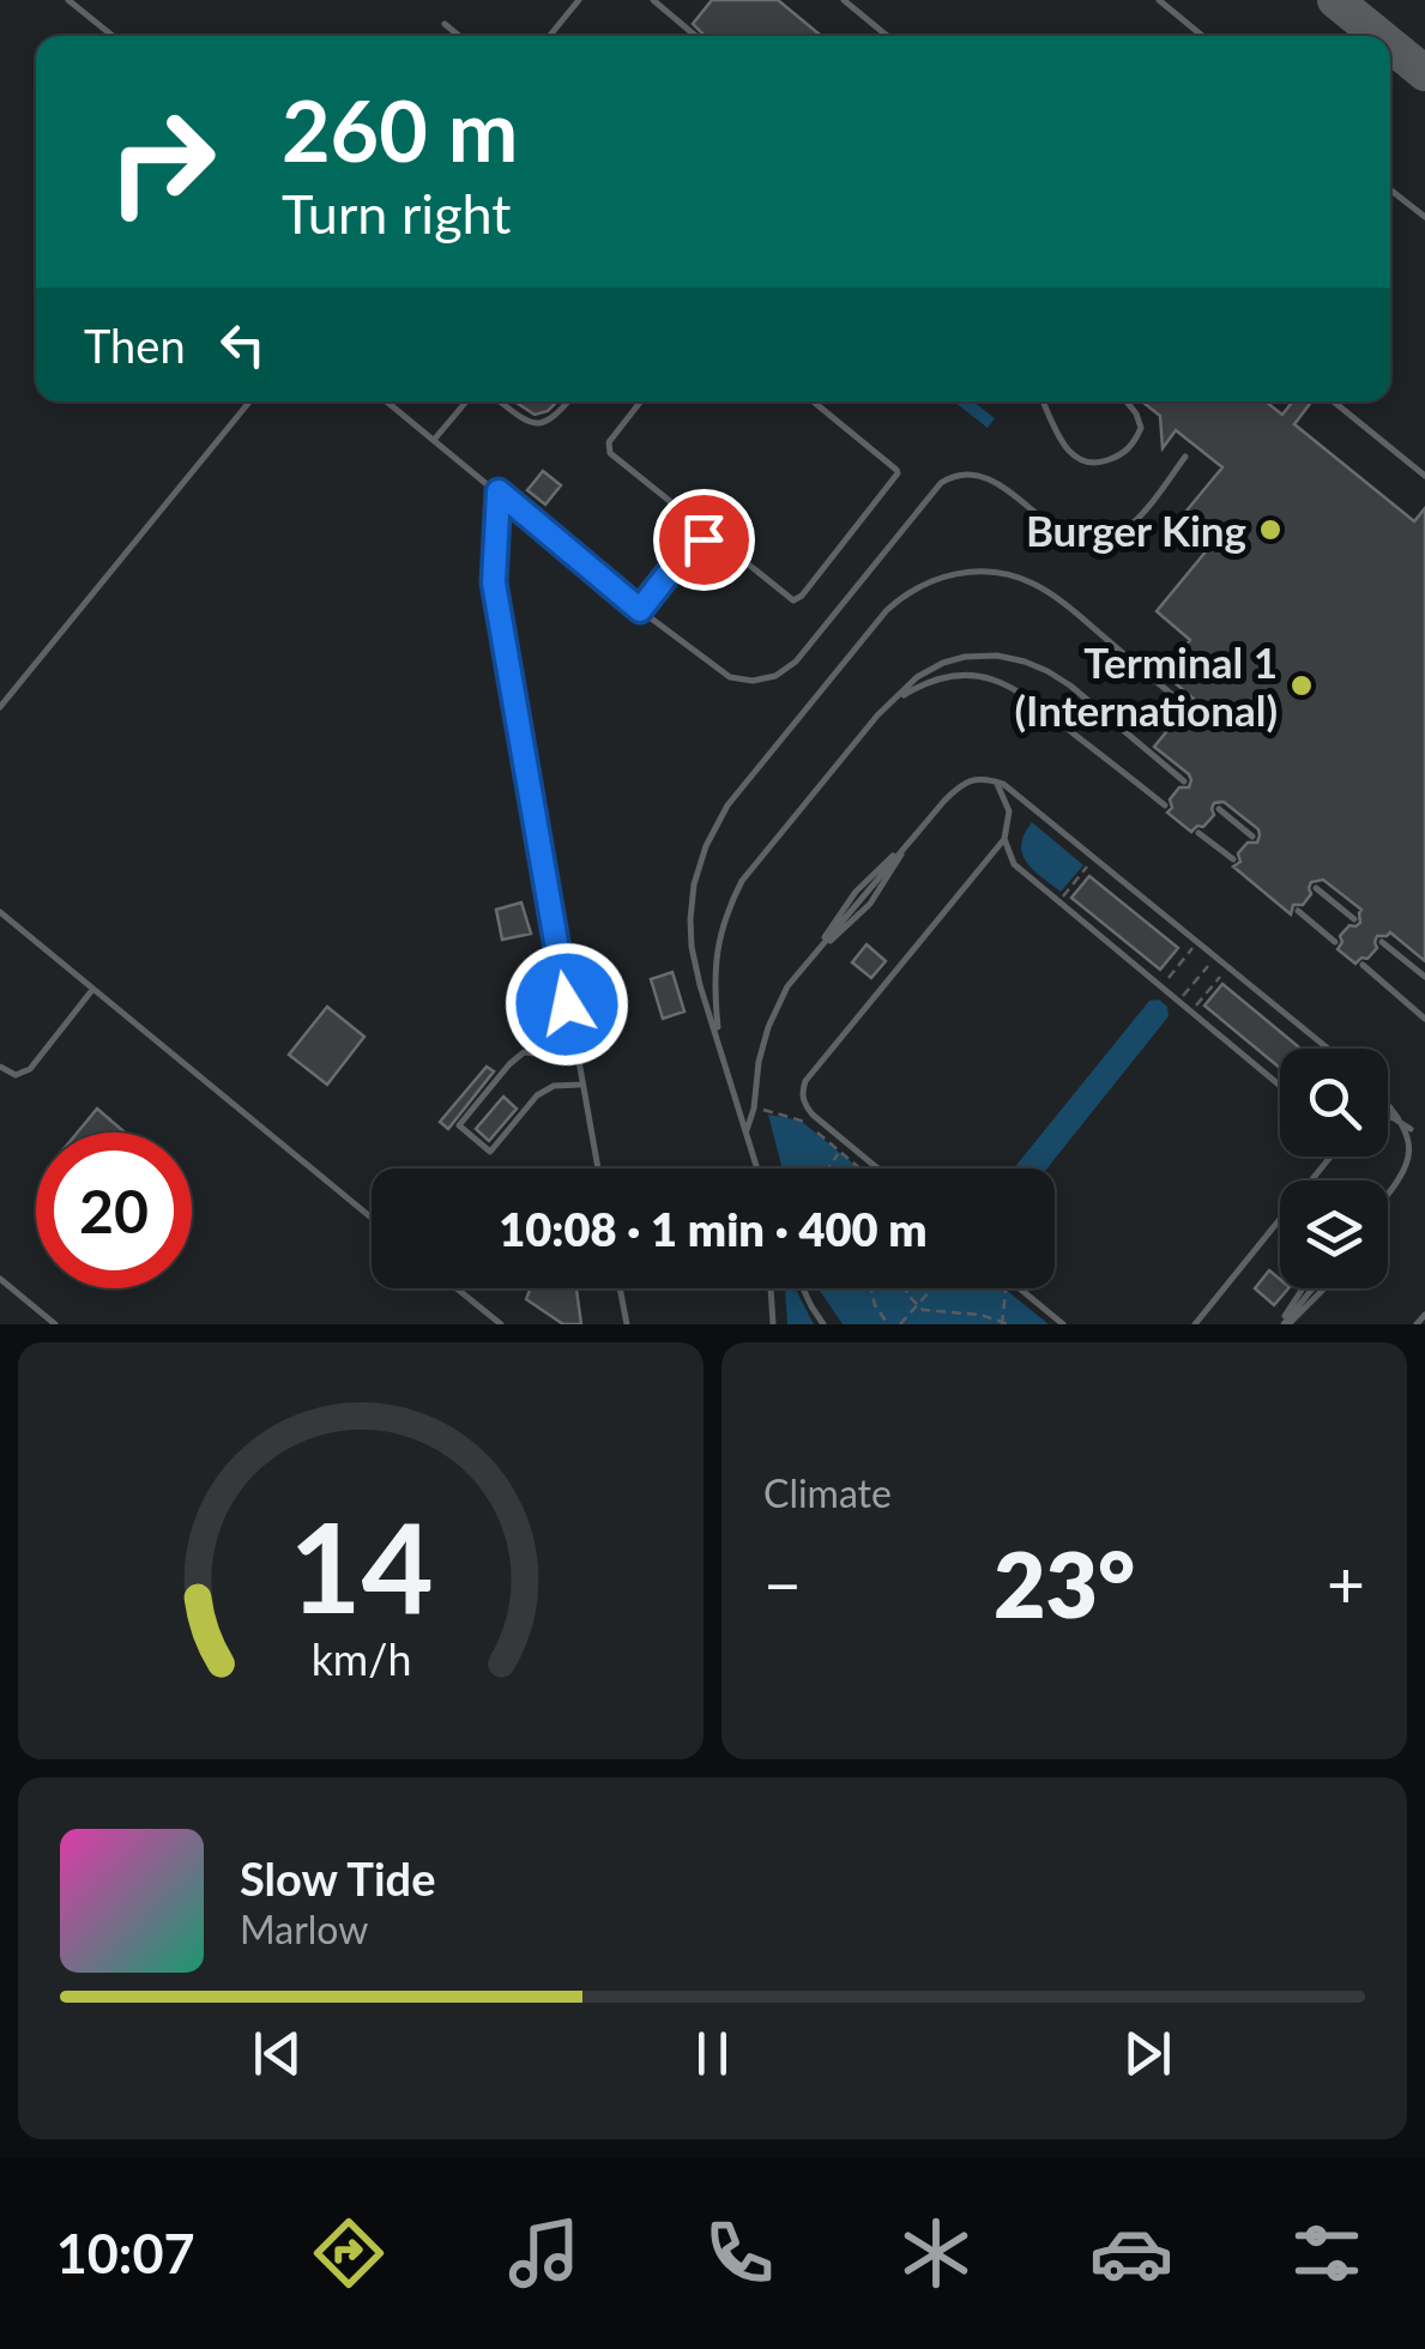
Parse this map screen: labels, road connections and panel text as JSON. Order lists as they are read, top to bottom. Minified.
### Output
{"places":["Burger King","Terminal 1 (International)"],"page":{"turn":["260 m","Turn right"],"then":"Then","limit":"20","trip":"10:08 · 1 min · 400 m","tile":"Climate","heat":["−","23°","+"],"song":["Slow Tide","Marlow"],"tabs":"10:07","gauge":["14","km/h"]}}
